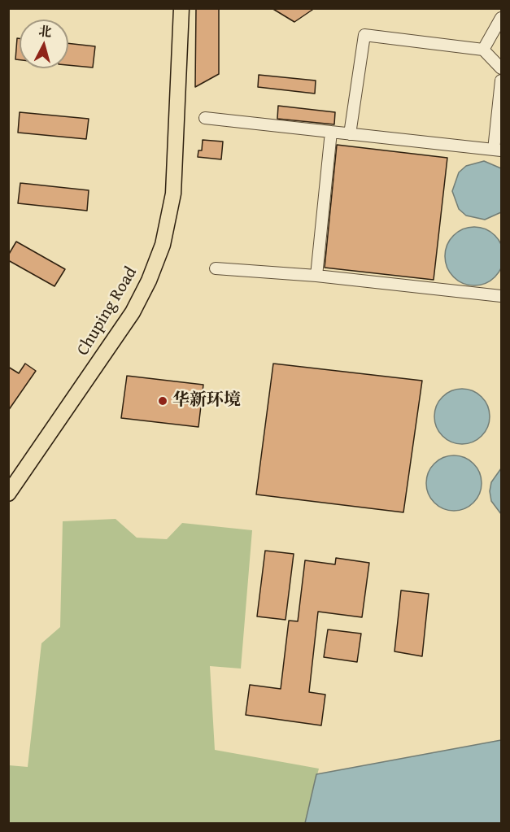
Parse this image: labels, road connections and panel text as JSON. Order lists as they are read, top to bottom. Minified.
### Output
{"streets":{"main road":["Chuping Road"]},"places":["华新环境"],"north":"top"}
